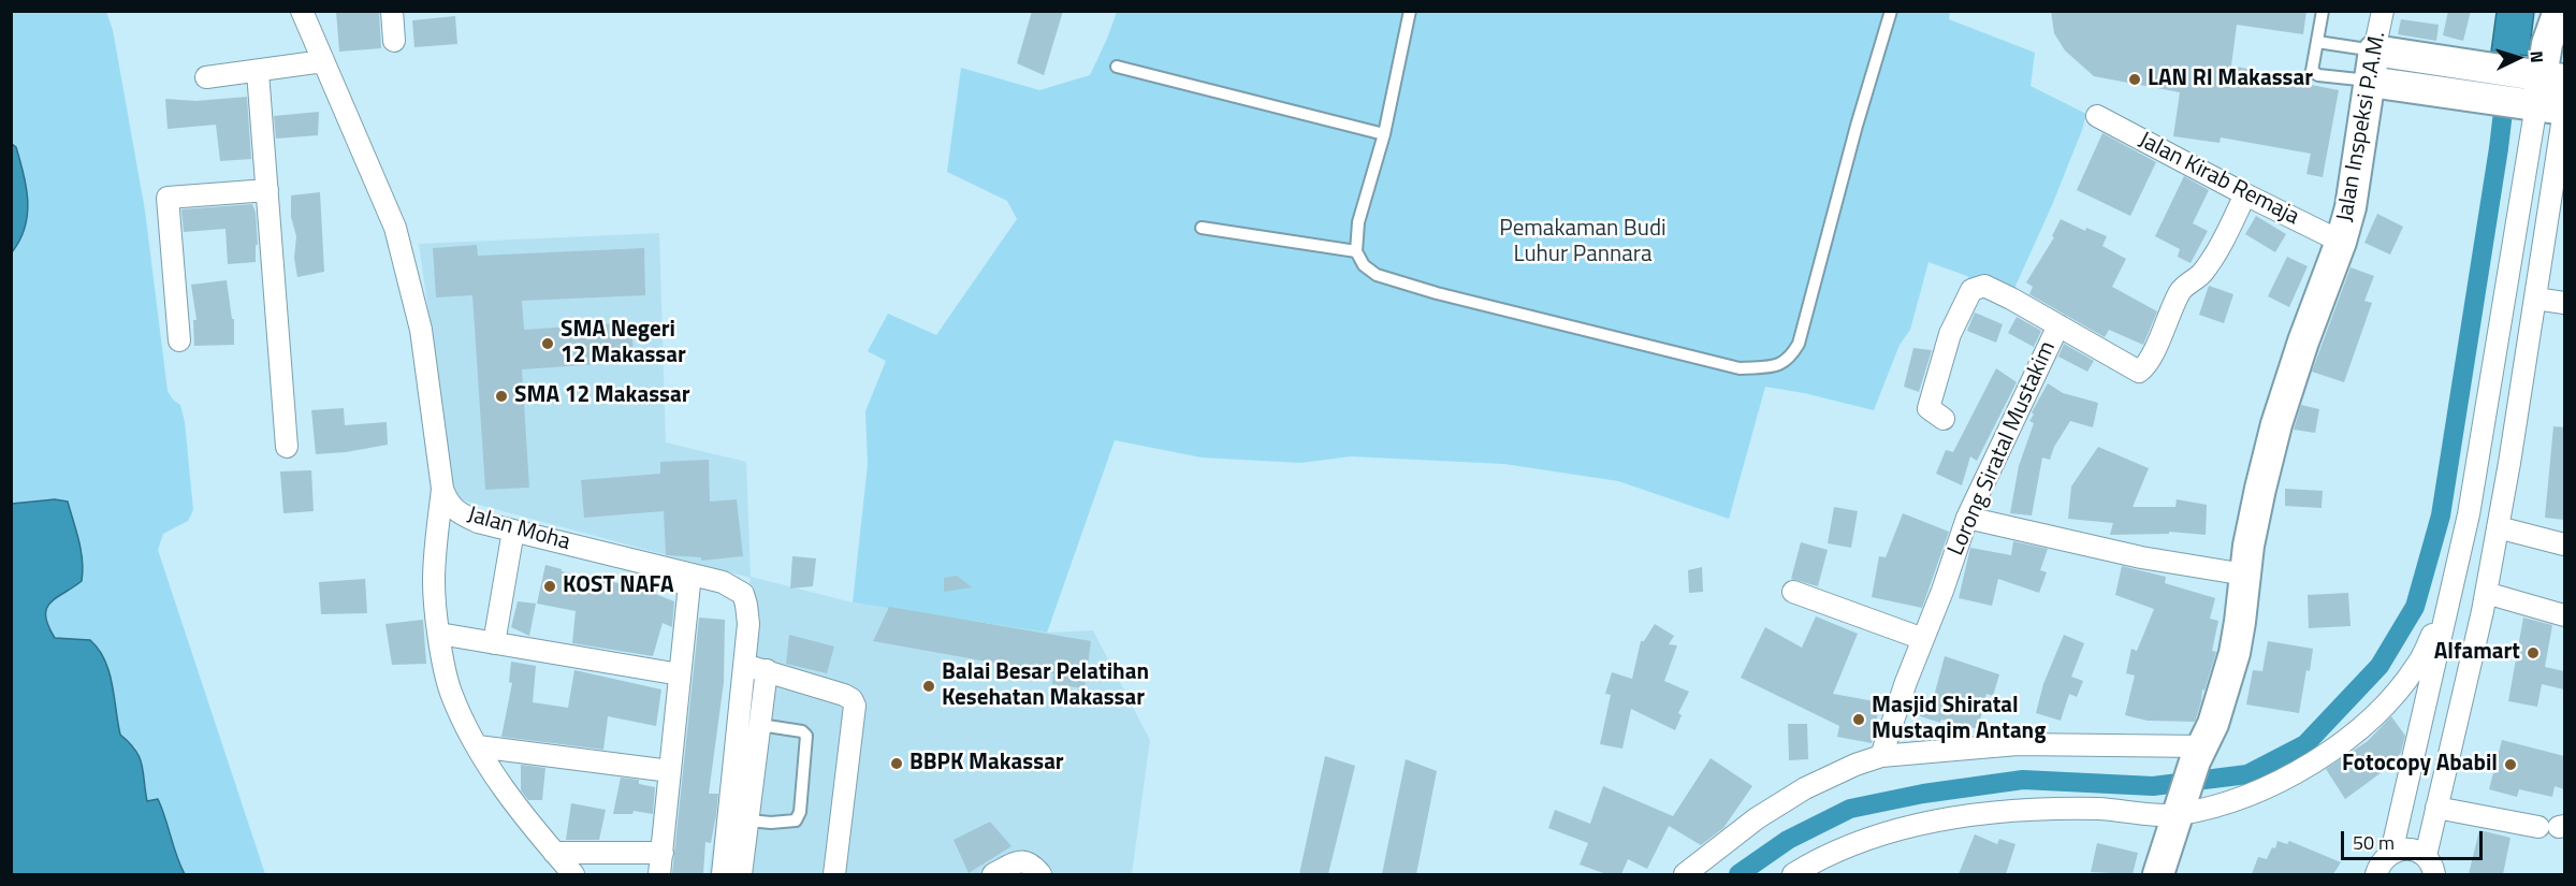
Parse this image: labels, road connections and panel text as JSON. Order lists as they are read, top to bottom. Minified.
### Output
{"streets":{"street":["Jalan Inspeksi P.A.M.","Jalan Kirab Remaja","Lorong Siratal Mustakim","Jalan Moha"]},"crossings":[["Jalan Inspeksi P.A.M.","Jalan Kirab Remaja"],["Jalan Kirab Remaja","Lorong Siratal Mustakim"]],"parks":["Pemakaman Budi Luhur Pannara"],"places":["LAN RI Makassar","SMA Negeri 12 Makassar","SMA 12 Makassar","KOST NAFA","Alfamart","Balai Besar Pelatihan Kesehatan Makassar","Masjid Shiratal Mustaqim Antang","BBPK Makassar","Fotocopy Ababil"],"scale_bar":"50 m","north":"right"}
